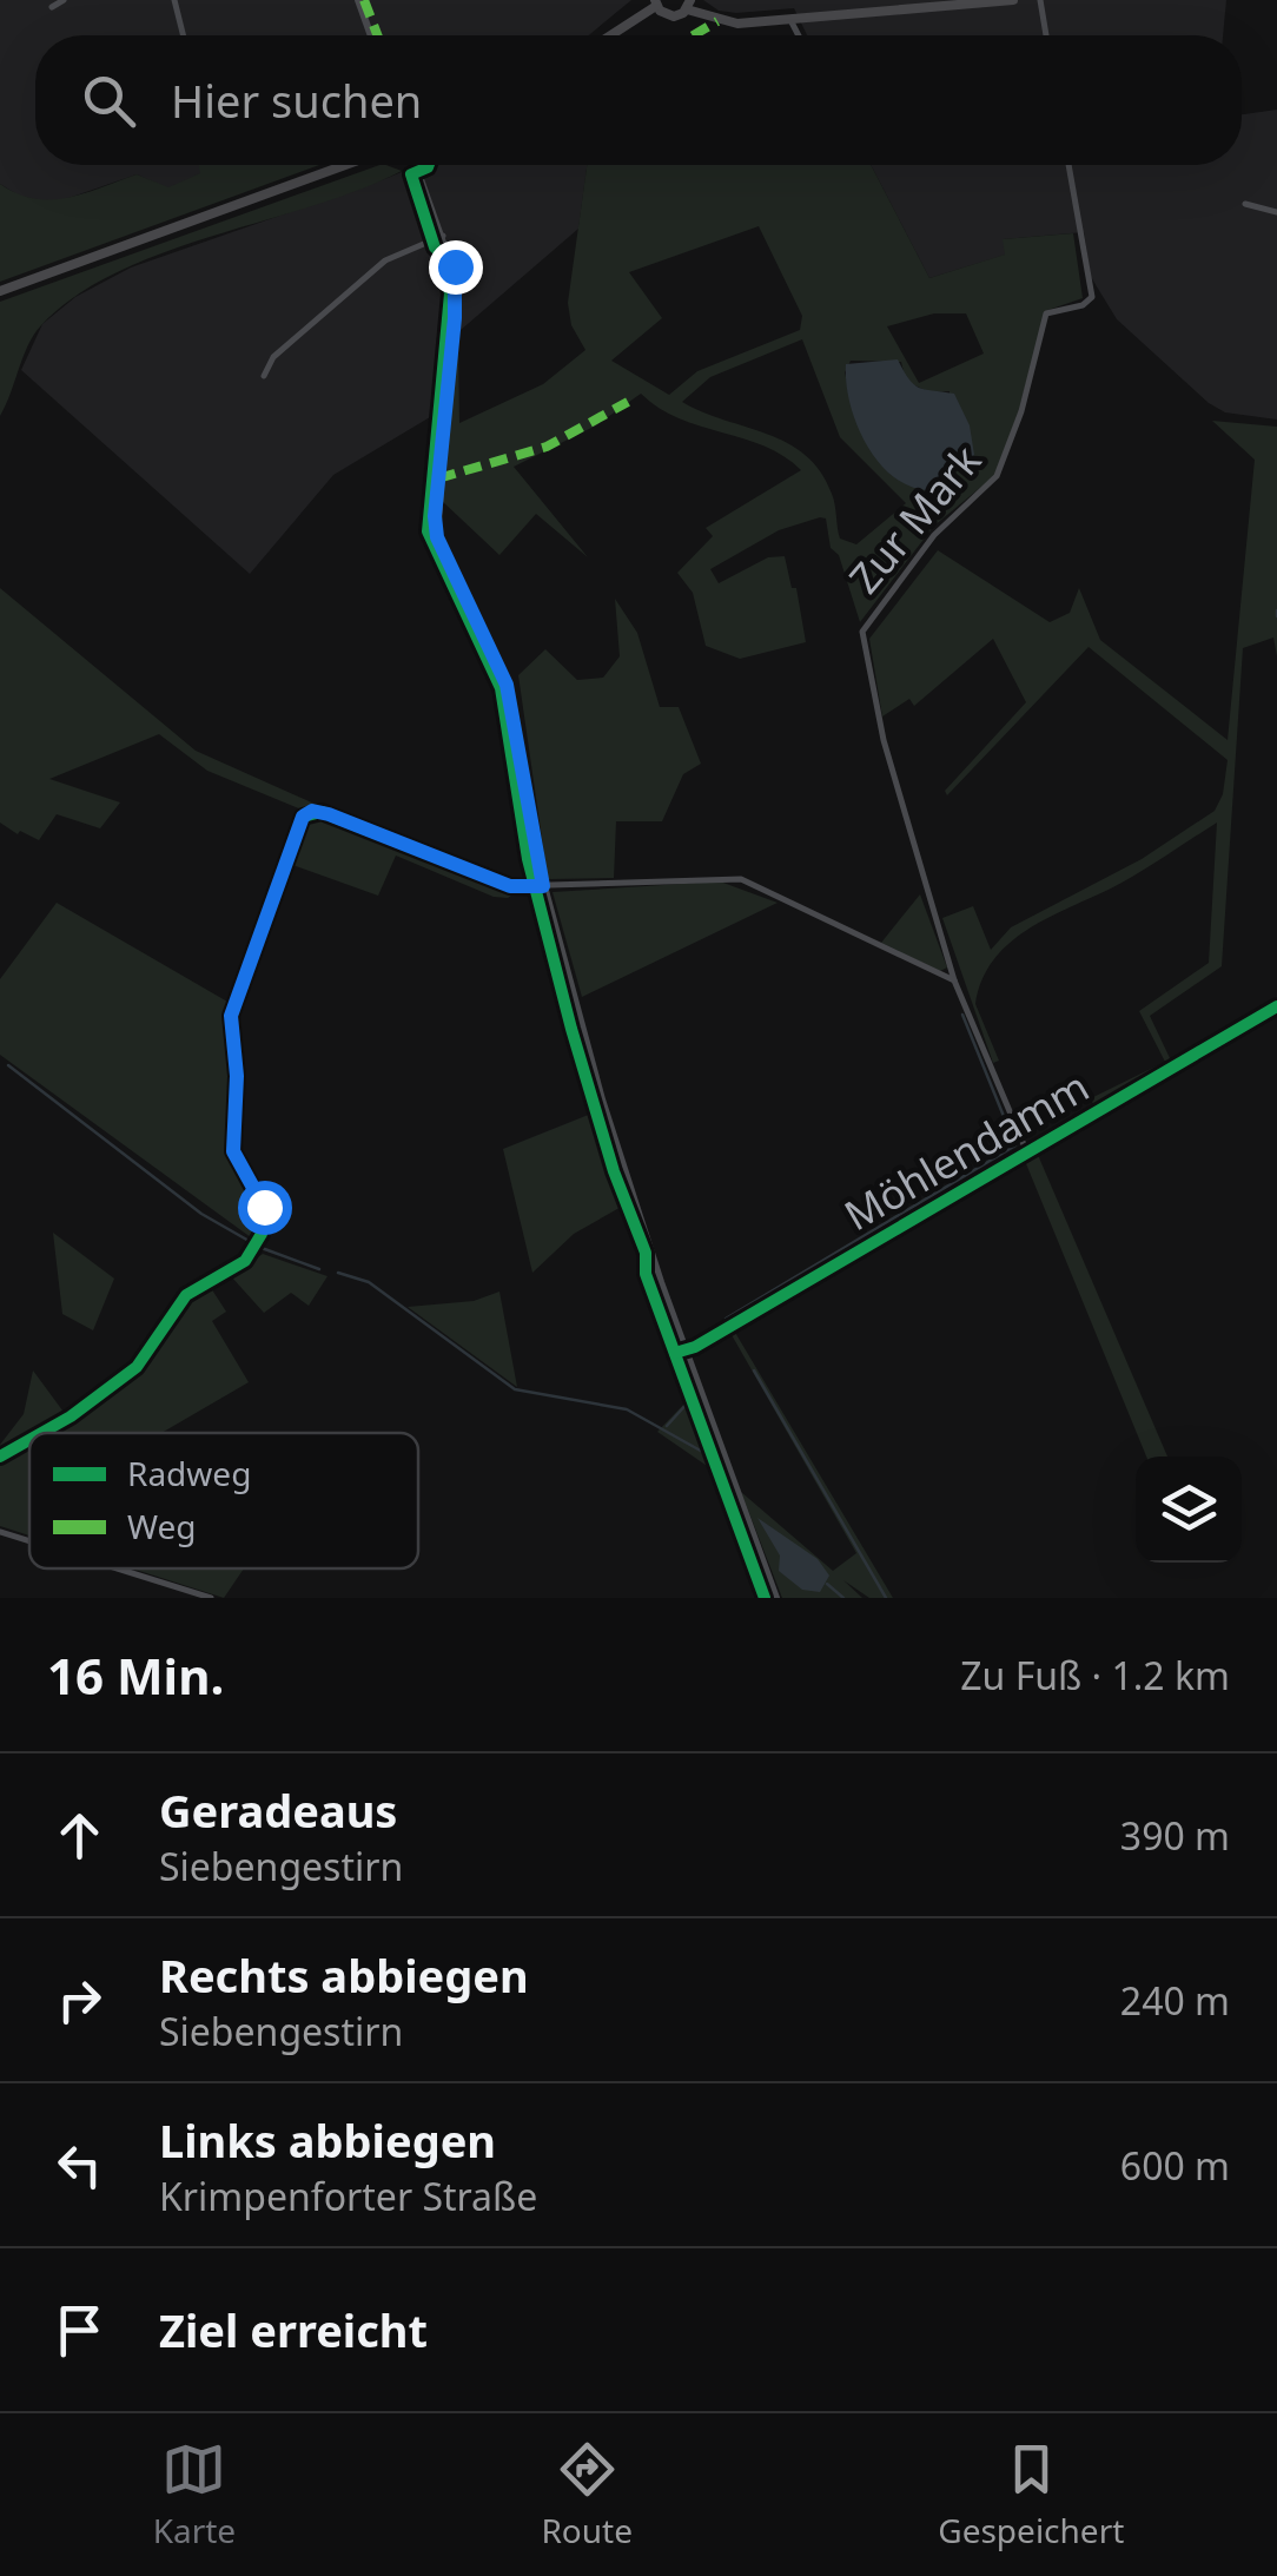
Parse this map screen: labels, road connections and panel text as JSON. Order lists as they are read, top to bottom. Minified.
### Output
{"streets":{"street":["Zur Mark","Möhlendamm"]},"crossings":[["Zur Mark","Möhlendamm"]],"legend":["Radweg","Weg"],"page":{"search":"Hier suchen","heading":["16 Min.","Zu Fuß · 1.2 km"],"list":[["Geradeaus","Siebengestirn","390 m"],["Rechts abbiegen","Siebengestirn","240 m"],["Links abbiegen","Krimpenforter Straße","600 m"],"Ziel erreicht"],"nav":["Karte","Route","Gespeichert"]}}
